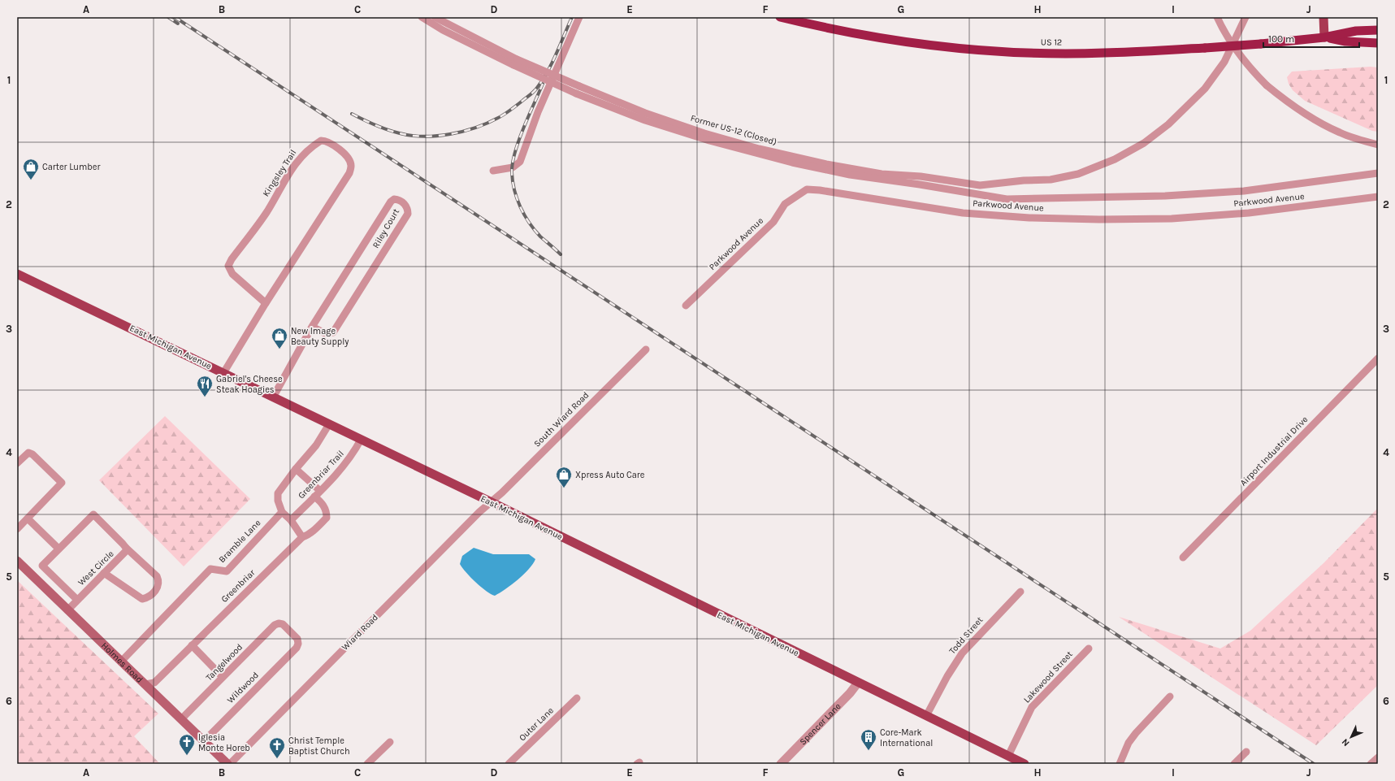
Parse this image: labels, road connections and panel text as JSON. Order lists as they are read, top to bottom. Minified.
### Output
{"streets":{"highway":["US 12"],"main road":["East Michigan Avenue","Holmes Road"],"street":["Former US-12 (Closed)","Kingsley Trail","Parkwood Avenue","Riley Court","South Wiard Road","Airport Industrial Drive","Greenbriar Trail","Bramble Lane","West Circle","Greenbriar","Wiard Road","Todd Street","Tangelwood","Lakewood Street","Wildwood","Outer Lane","Spencer Lane"]},"crossings":[["Kingsley Trail","East Michigan Avenue"],["Riley Court","East Michigan Avenue"],["East Michigan Avenue","South Wiard Road"],["East Michigan Avenue","Greenbriar Trail"],["East Michigan Avenue","Wiard Road"],["East Michigan Avenue","Todd Street"],["East Michigan Avenue","Lakewood Street"],["East Michigan Avenue","Spencer Lane"],["South Wiard Road","Wiard Road"],["Greenbriar Trail","Greenbriar"],["Bramble Lane","Holmes Road"],["West Circle","Holmes Road"],["Greenbriar","Holmes Road"],["Holmes Road","Tangelwood"],["Holmes Road","Wildwood"],["Tangelwood","Wildwood"]],"places":{"shop":["Carter Lumber","New Image Beauty Supply","Xpress Auto Care"],"restaurant":["Gabriel's Cheese Steak Hoagies"],"building":["Core-Mark International"],"church":["Iglesia Monte Horeb","Christ Temple Baptist Church"]},"scale_bar":"100 m","north":"bottom left","grid":{"columns":["A","B","C","D","E","F","G","H","I","J"],"rows":["1","2","3","4","5","6"]}}
